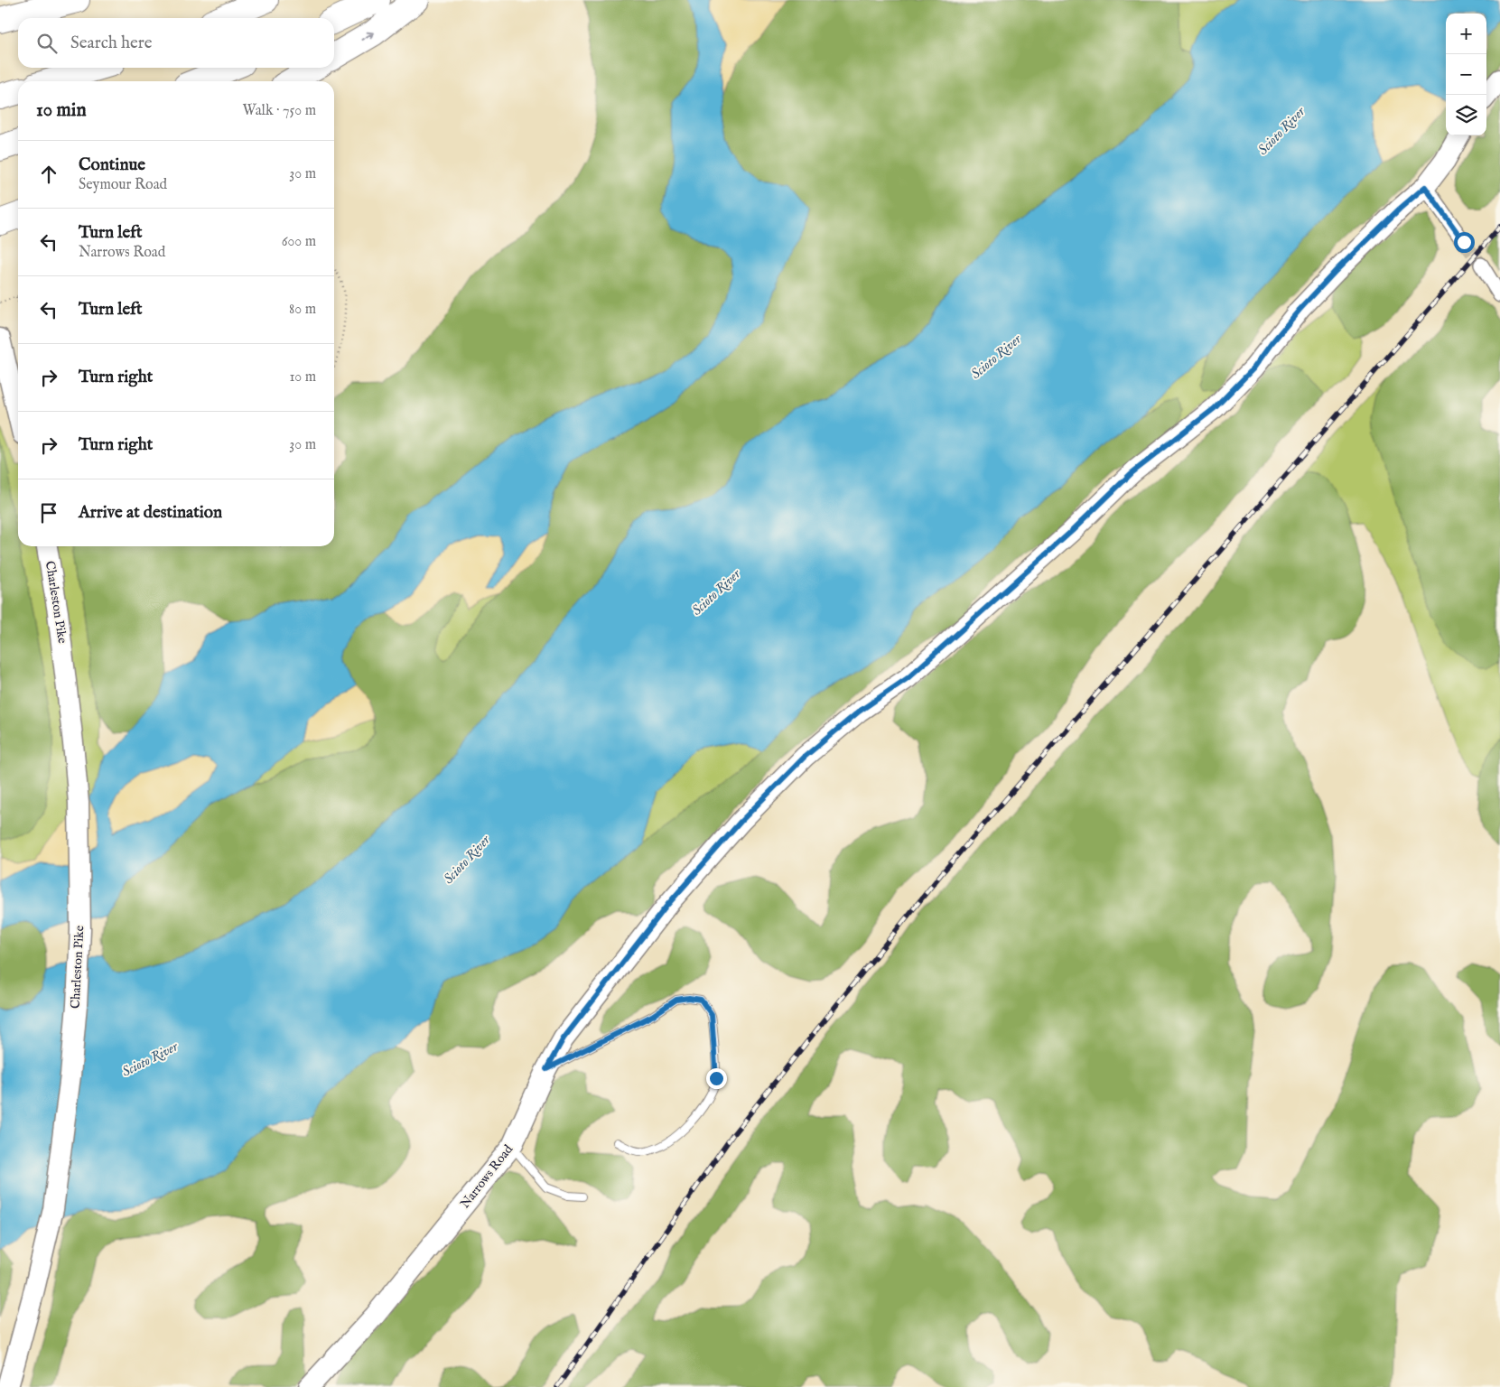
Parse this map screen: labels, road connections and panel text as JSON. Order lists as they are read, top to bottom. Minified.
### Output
{"streets":{"street":["Charleston Pike","Narrows Road"]},"water":["Scioto River"],"page":{"map_buttons":["+","−"],"search":"Search here","heading":["10 min","Walk · 750 m"],"list":[["Continue","Seymour Road","30 m"],["Turn left","Narrows Road","600 m"],["Turn left","80 m"],["Turn right","10 m"],["Turn right","30 m"],"Arrive at destination"]}}
